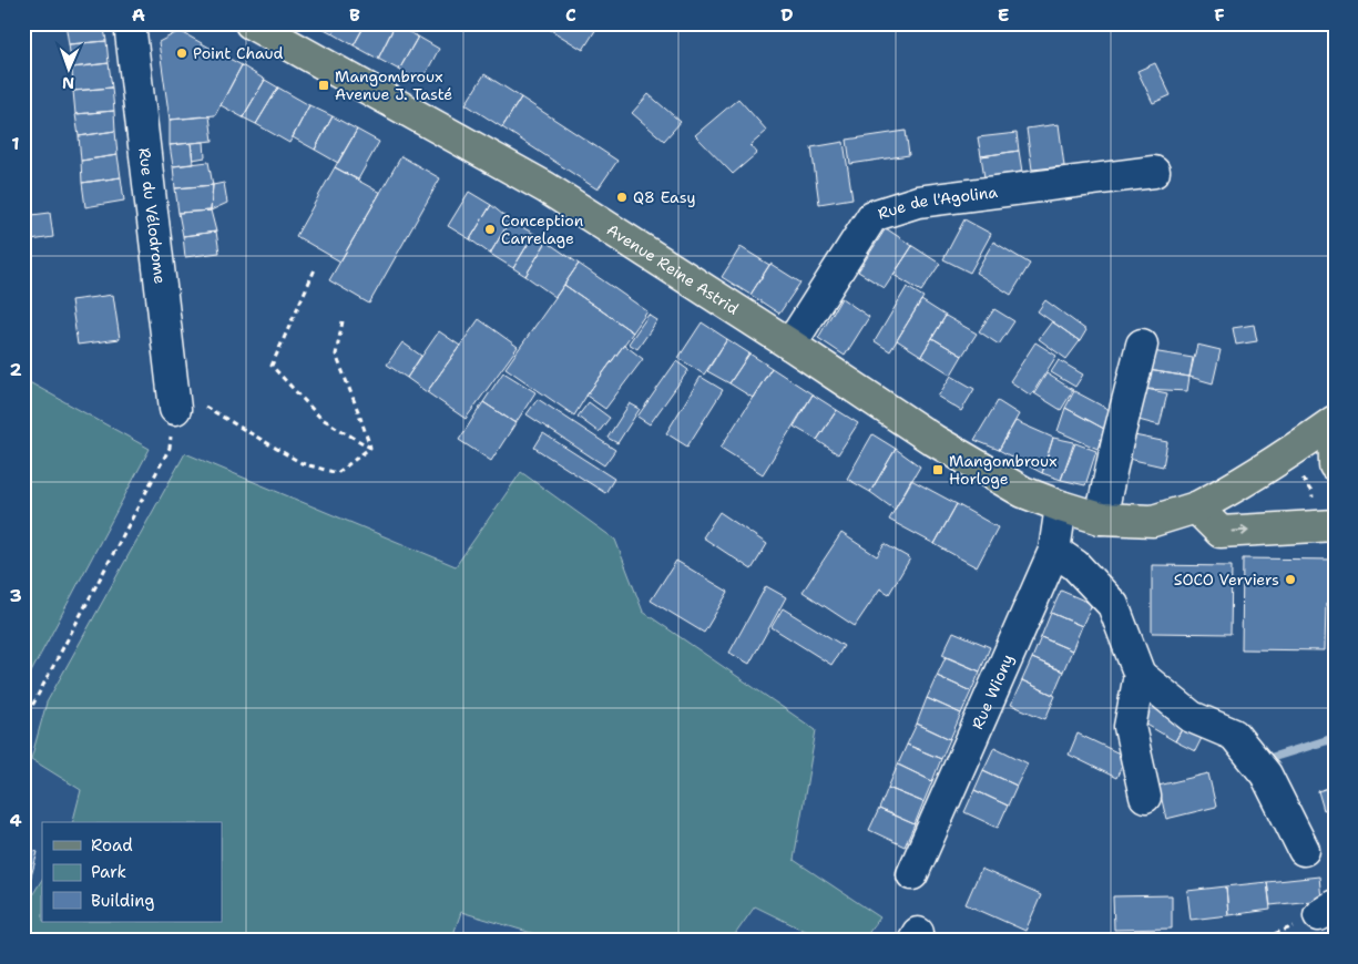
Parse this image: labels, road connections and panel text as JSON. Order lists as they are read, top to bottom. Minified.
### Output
{"streets":{"main road":["Avenue Reine Astrid"],"street":["Rue de l'Agolina","Rue du Vélodrome","Rue Wiony"]},"crossings":[["Rue de l'Agolina","Avenue Reine Astrid"],["Avenue Reine Astrid","Rue Wiony"]],"places":{"other":["Point Chaud","Q8 Easy","Conception Carrelage","SOCO Verviers"],"transit":["Mangombroux Avenue J. Tasté","Mangombroux Horloge"]},"legend":["Road","Park","Building"],"north":"bottom","grid":{"columns":["A","B","C","D","E","F"],"rows":["1","2","3","4"]}}
